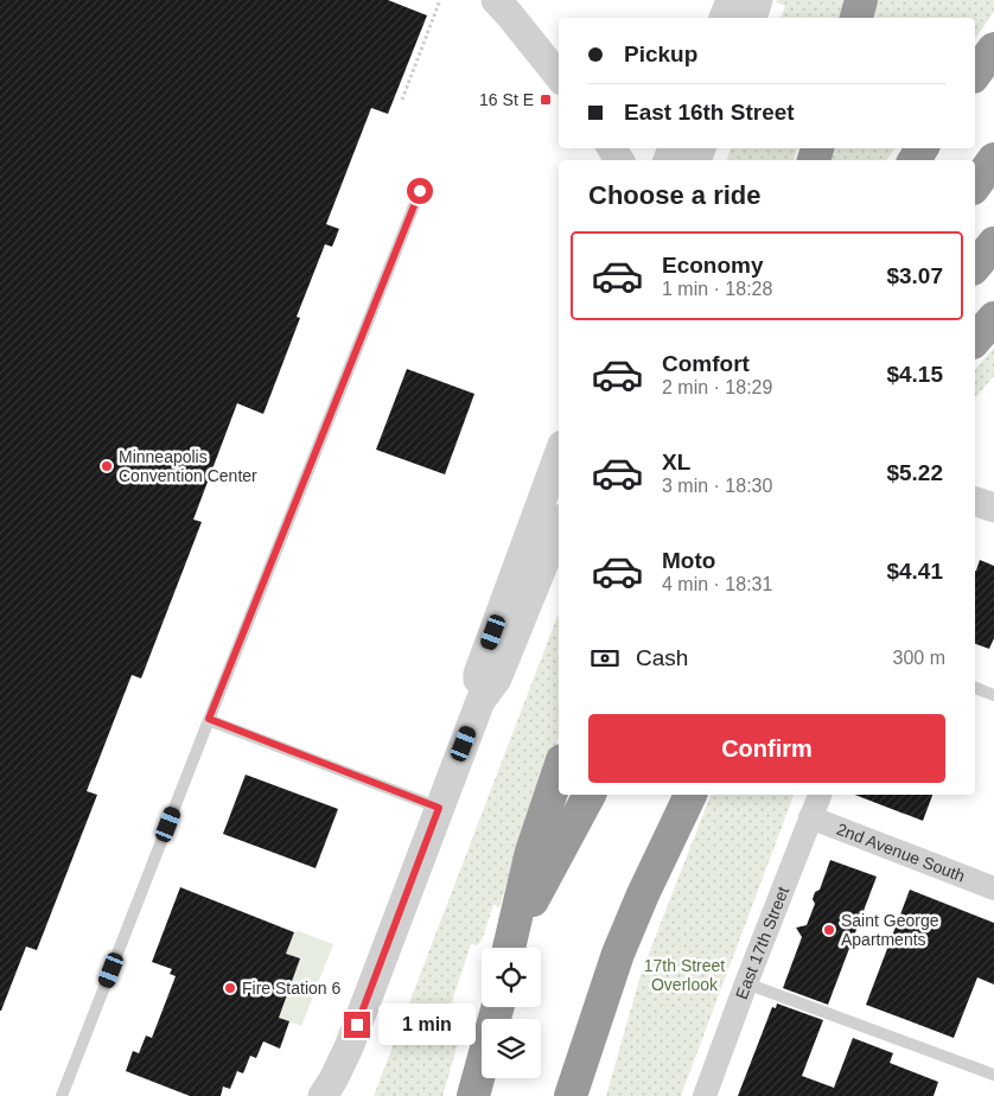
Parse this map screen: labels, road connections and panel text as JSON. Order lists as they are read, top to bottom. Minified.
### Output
{"streets":{"street":["2nd Avenue South","East 17th Street"]},"crossings":[["2nd Avenue South","East 17th Street"]],"parks":["17th Street Overlook"],"places":{"transit":["16 St E"],"other":["Minneapolis Convention Center","Saint George Apartments","Fire Station 6"]},"page":{"banner":["Pickup","East 16th Street"],"heading":"Choose a ride","list":[{"name":"Economy","note":"1 min · 18:28","value":"$3.07"},{"name":"Comfort","note":"2 min · 18:29","value":"$4.15"},{"name":"XL","note":"3 min · 18:30","value":"$5.22"},{"name":"Moto","note":"4 min · 18:31","value":"$4.41"}],"pay":["Cash","300 m"],"buttons":"Confirm","bubble":"1 min"}}
